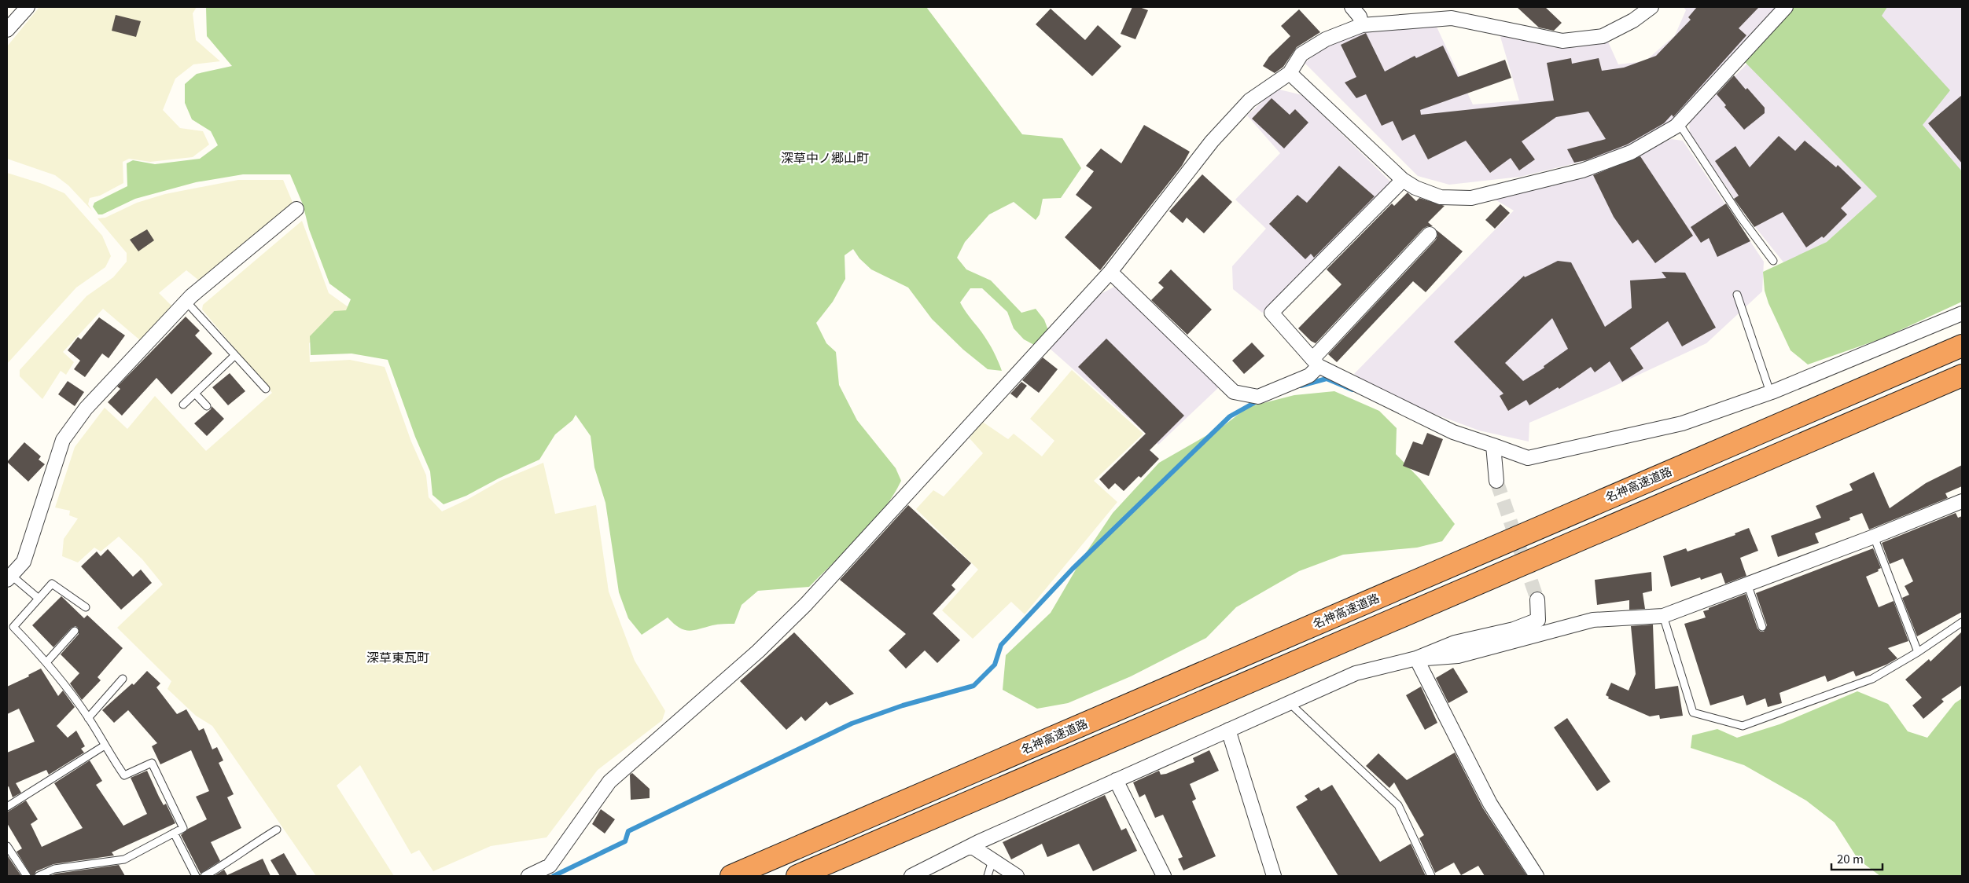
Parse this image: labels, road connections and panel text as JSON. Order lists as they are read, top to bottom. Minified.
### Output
{"streets":{"highway":["名神高速道路"]},"districts":["深草中ノ郷山町","深草東瓦町"],"scale_bar":"20 m"}
